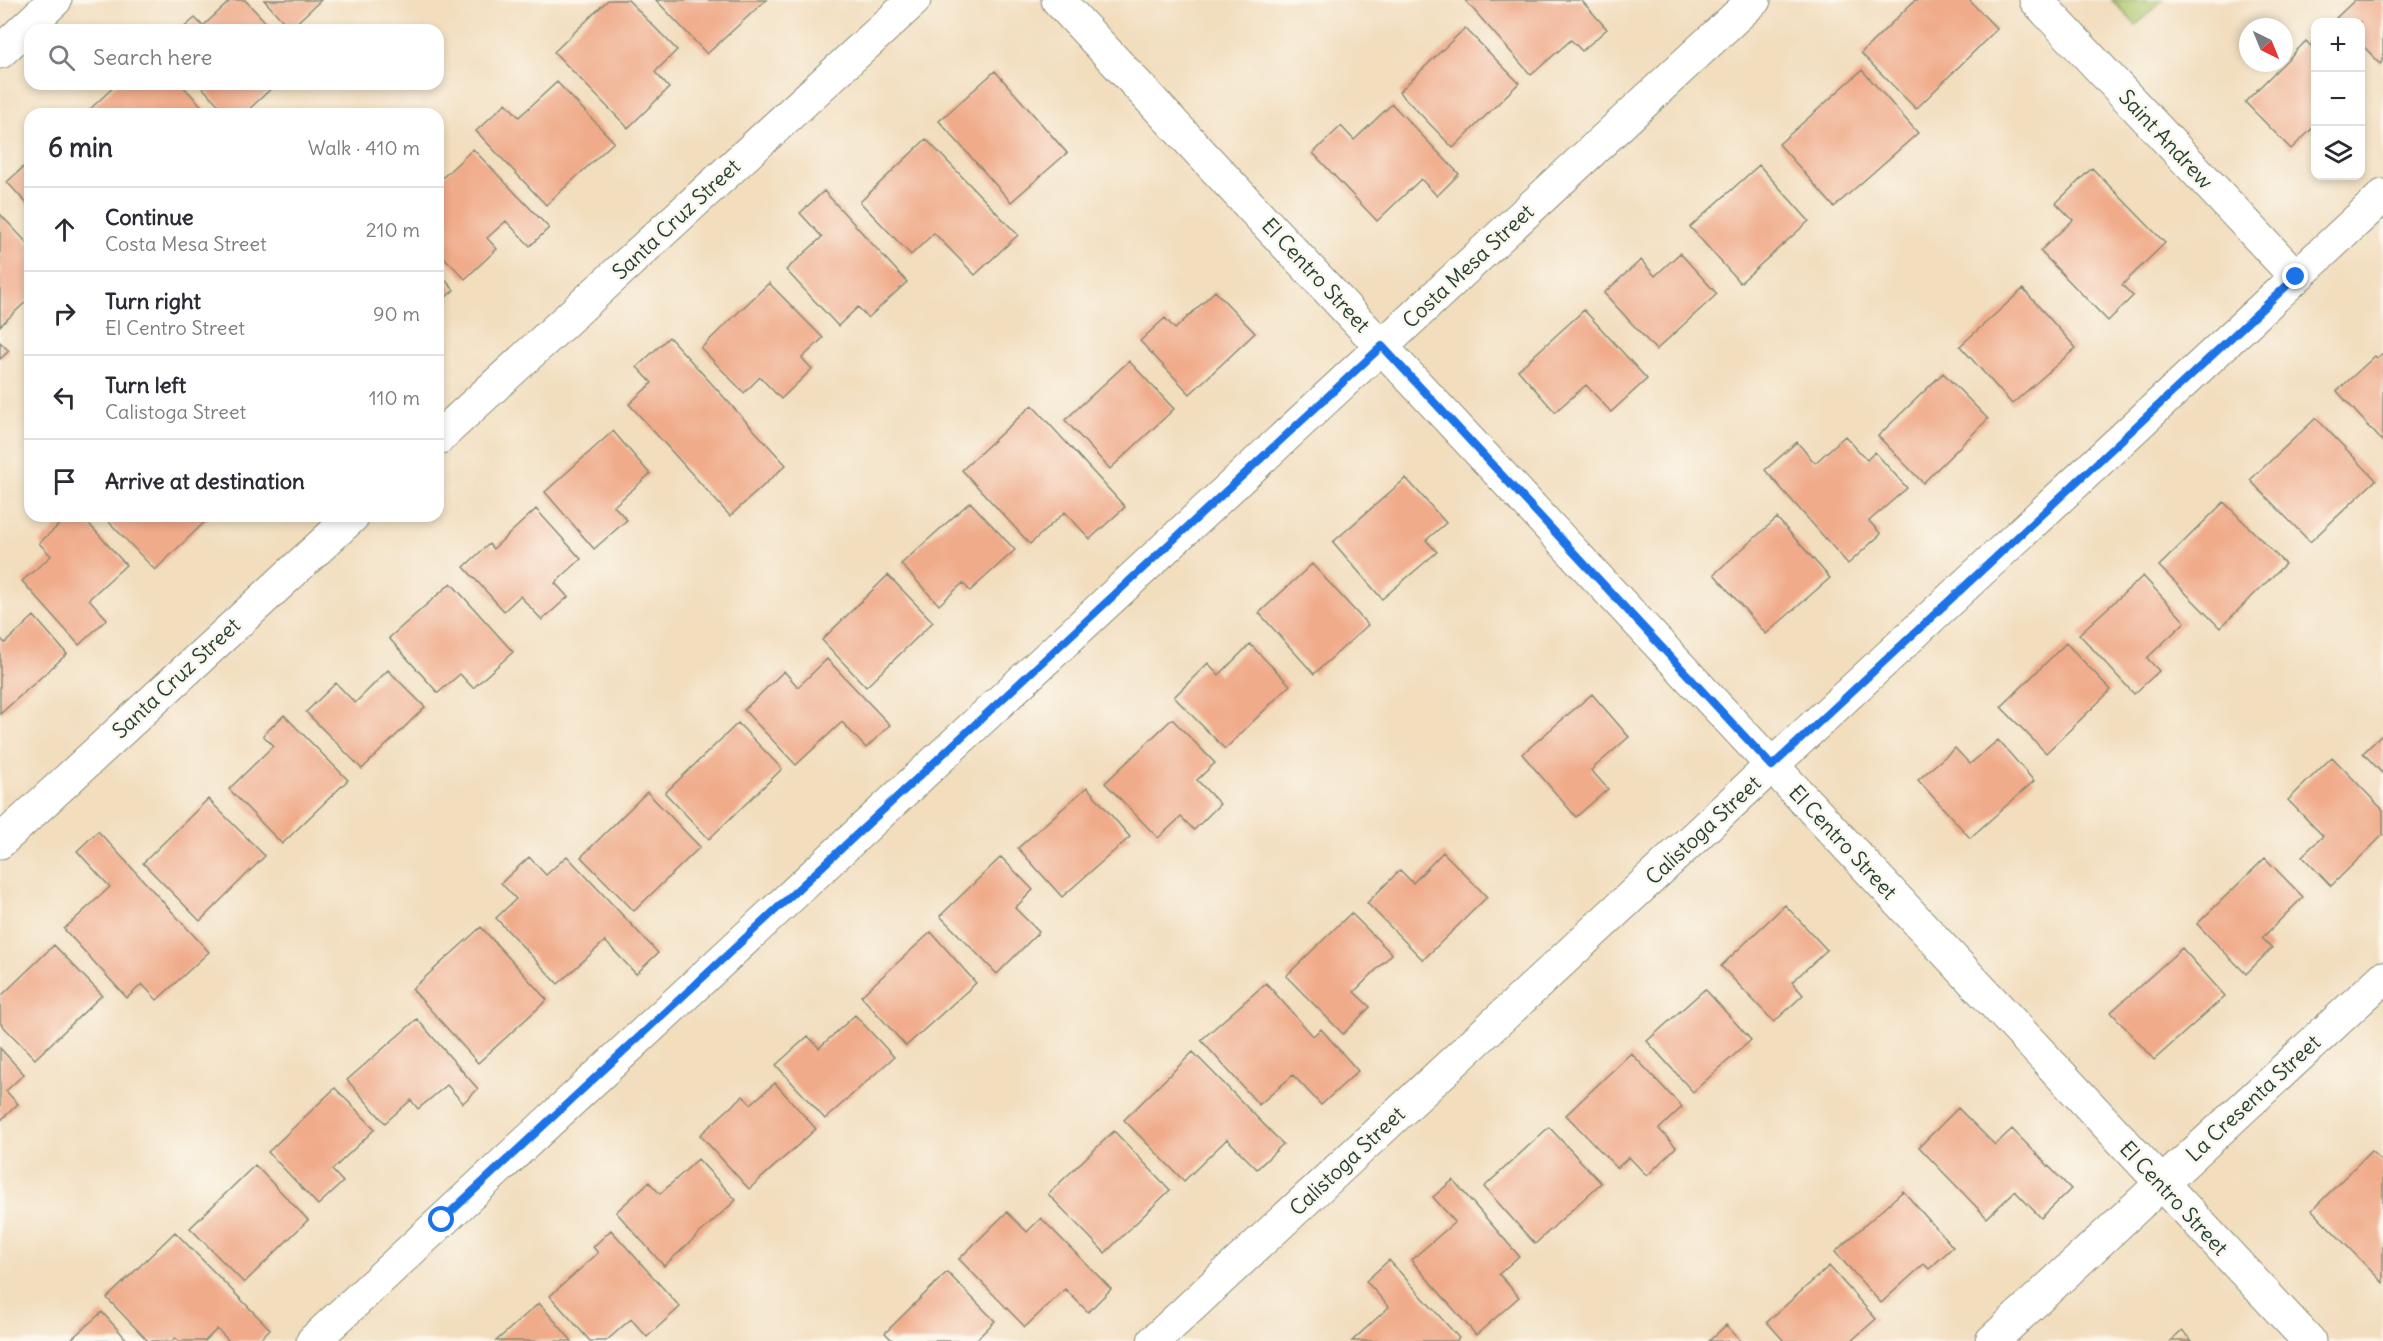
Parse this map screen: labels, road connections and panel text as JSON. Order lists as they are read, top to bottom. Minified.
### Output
{"streets":{"street":["Saint Andrew","Santa Cruz Street","Costa Mesa Street","El Centro Street","Calistoga Street","La Cresenta Street"]},"crossings":[["Saint Andrew","Calistoga Street"],["Costa Mesa Street","El Centro Street"],["El Centro Street","Calistoga Street"],["El Centro Street","La Cresenta Street"]],"north":"bottom right","page":{"map_buttons":["+","−"],"search":"Search here","heading":["6 min","Walk · 410 m"],"list":[["Continue","Costa Mesa Street","210 m"],["Turn right","El Centro Street","90 m"],["Turn left","Calistoga Street","110 m"],"Arrive at destination"]}}
